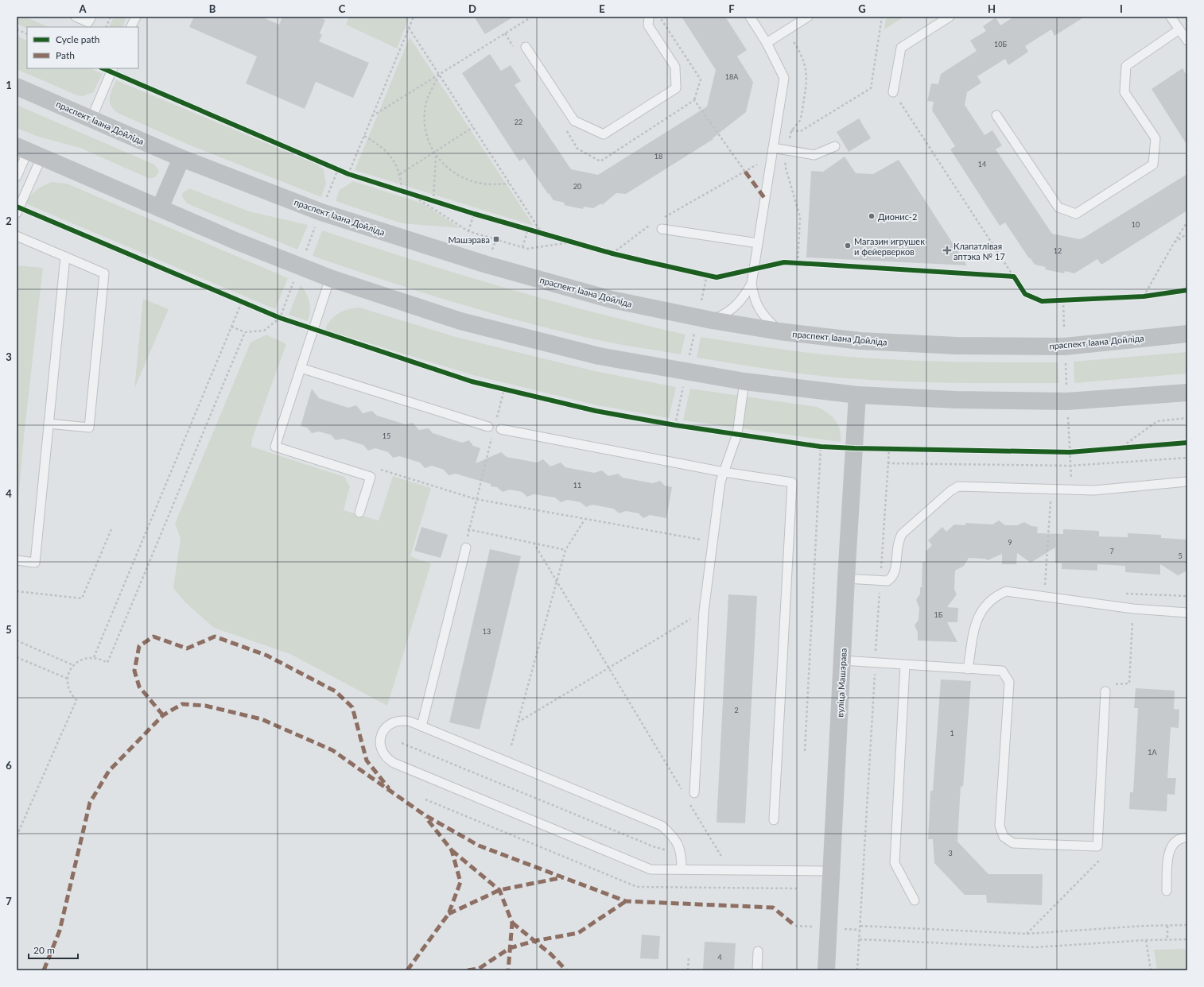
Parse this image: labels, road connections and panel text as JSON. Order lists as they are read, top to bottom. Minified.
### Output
{"streets":{"main road":["праспект Іаана Дойліда","вуліца Машэрава"]},"places":{"other":["Дионис-2","Магазин игрушек и фейерверков"],"transit":["Машэрава"],"health":["Клапатлівая аптэка № 17"]},"house_numbers":["10Б","18А","22","18","14","20","10","12","15","11","9","7","5","1Б","13","2","1","1А","3","4"],"legend":["Cycle path","Path"],"scale_bar":"20 m","grid":{"columns":["A","B","C","D","E","F","G","H","I"],"rows":["1","2","3","4","5","6","7"]}}
